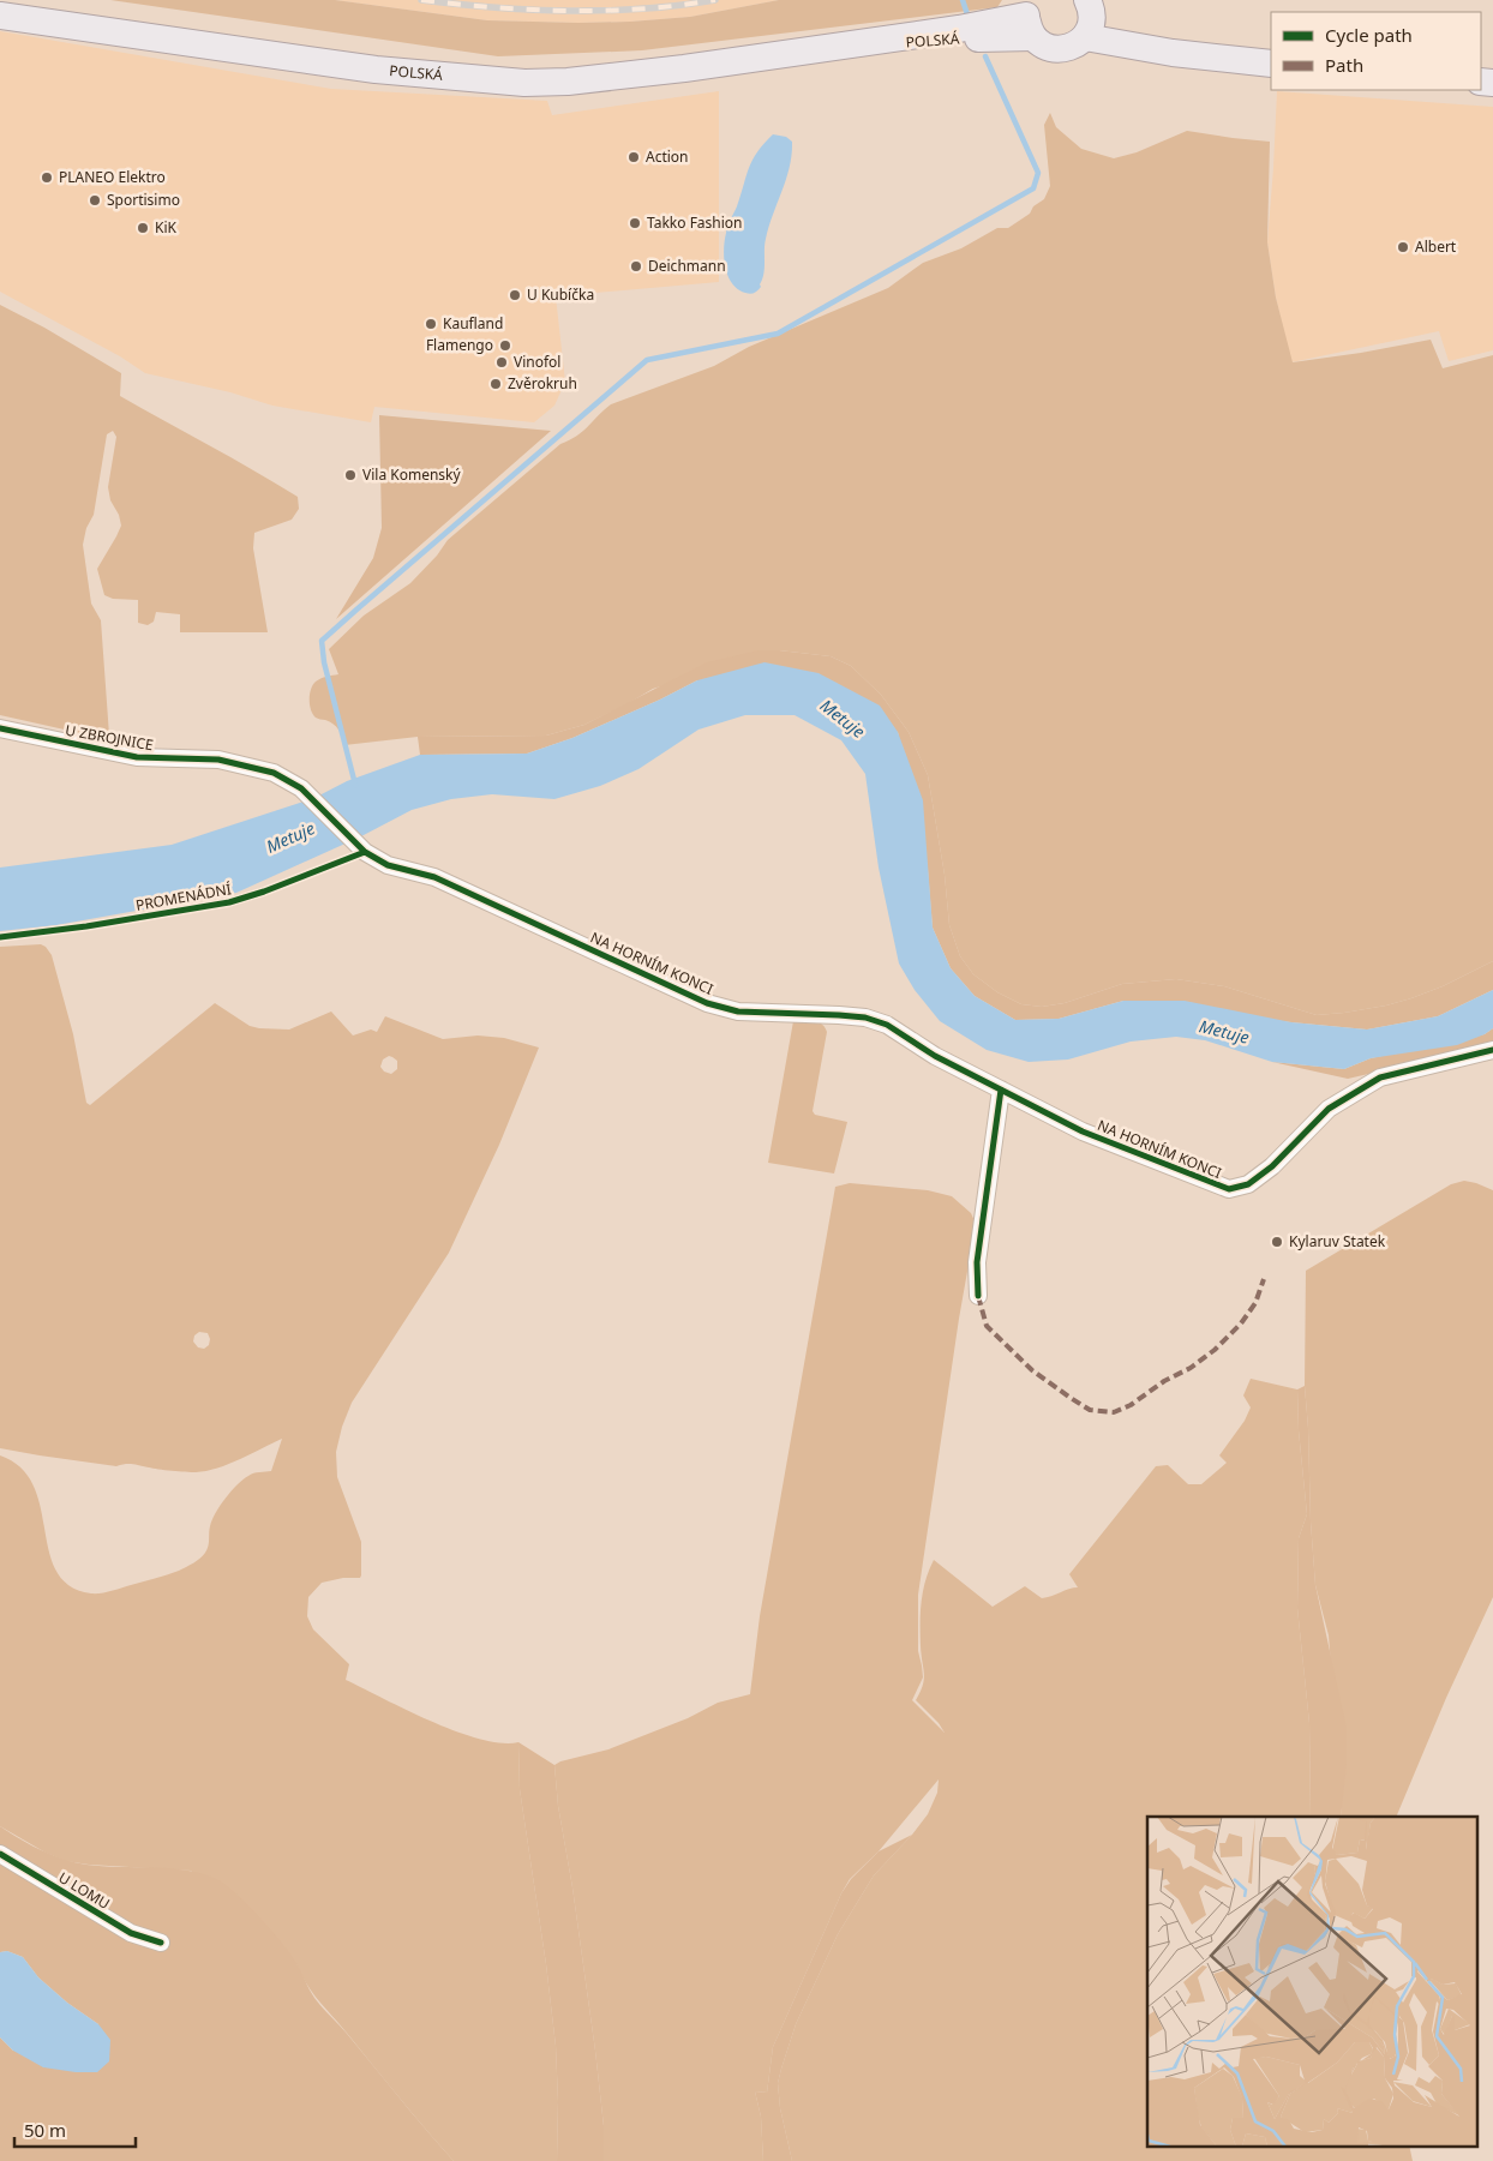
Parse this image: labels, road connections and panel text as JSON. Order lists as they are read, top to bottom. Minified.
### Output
{"streets":{"main road":["POLSKÁ"],"street":["U ZBROJNICE","NA HORNÍM KONCI","U LOMU"],"cycle path":["PROMENÁDNÍ"]},"crossings":[["U ZBROJNICE","NA HORNÍM KONCI"]],"water":["Metuje"],"places":["Action","PLANEO Elektro","Sportisimo","Takko Fashion","KiK","Albert","Deichmann","U Kubíčka","Kaufland","Flamengo","Vinofol","Zvěrokruh","Vila Komenský","Kylaruv Statek"],"legend":["Cycle path","Path"],"scale_bar":"50 m"}
